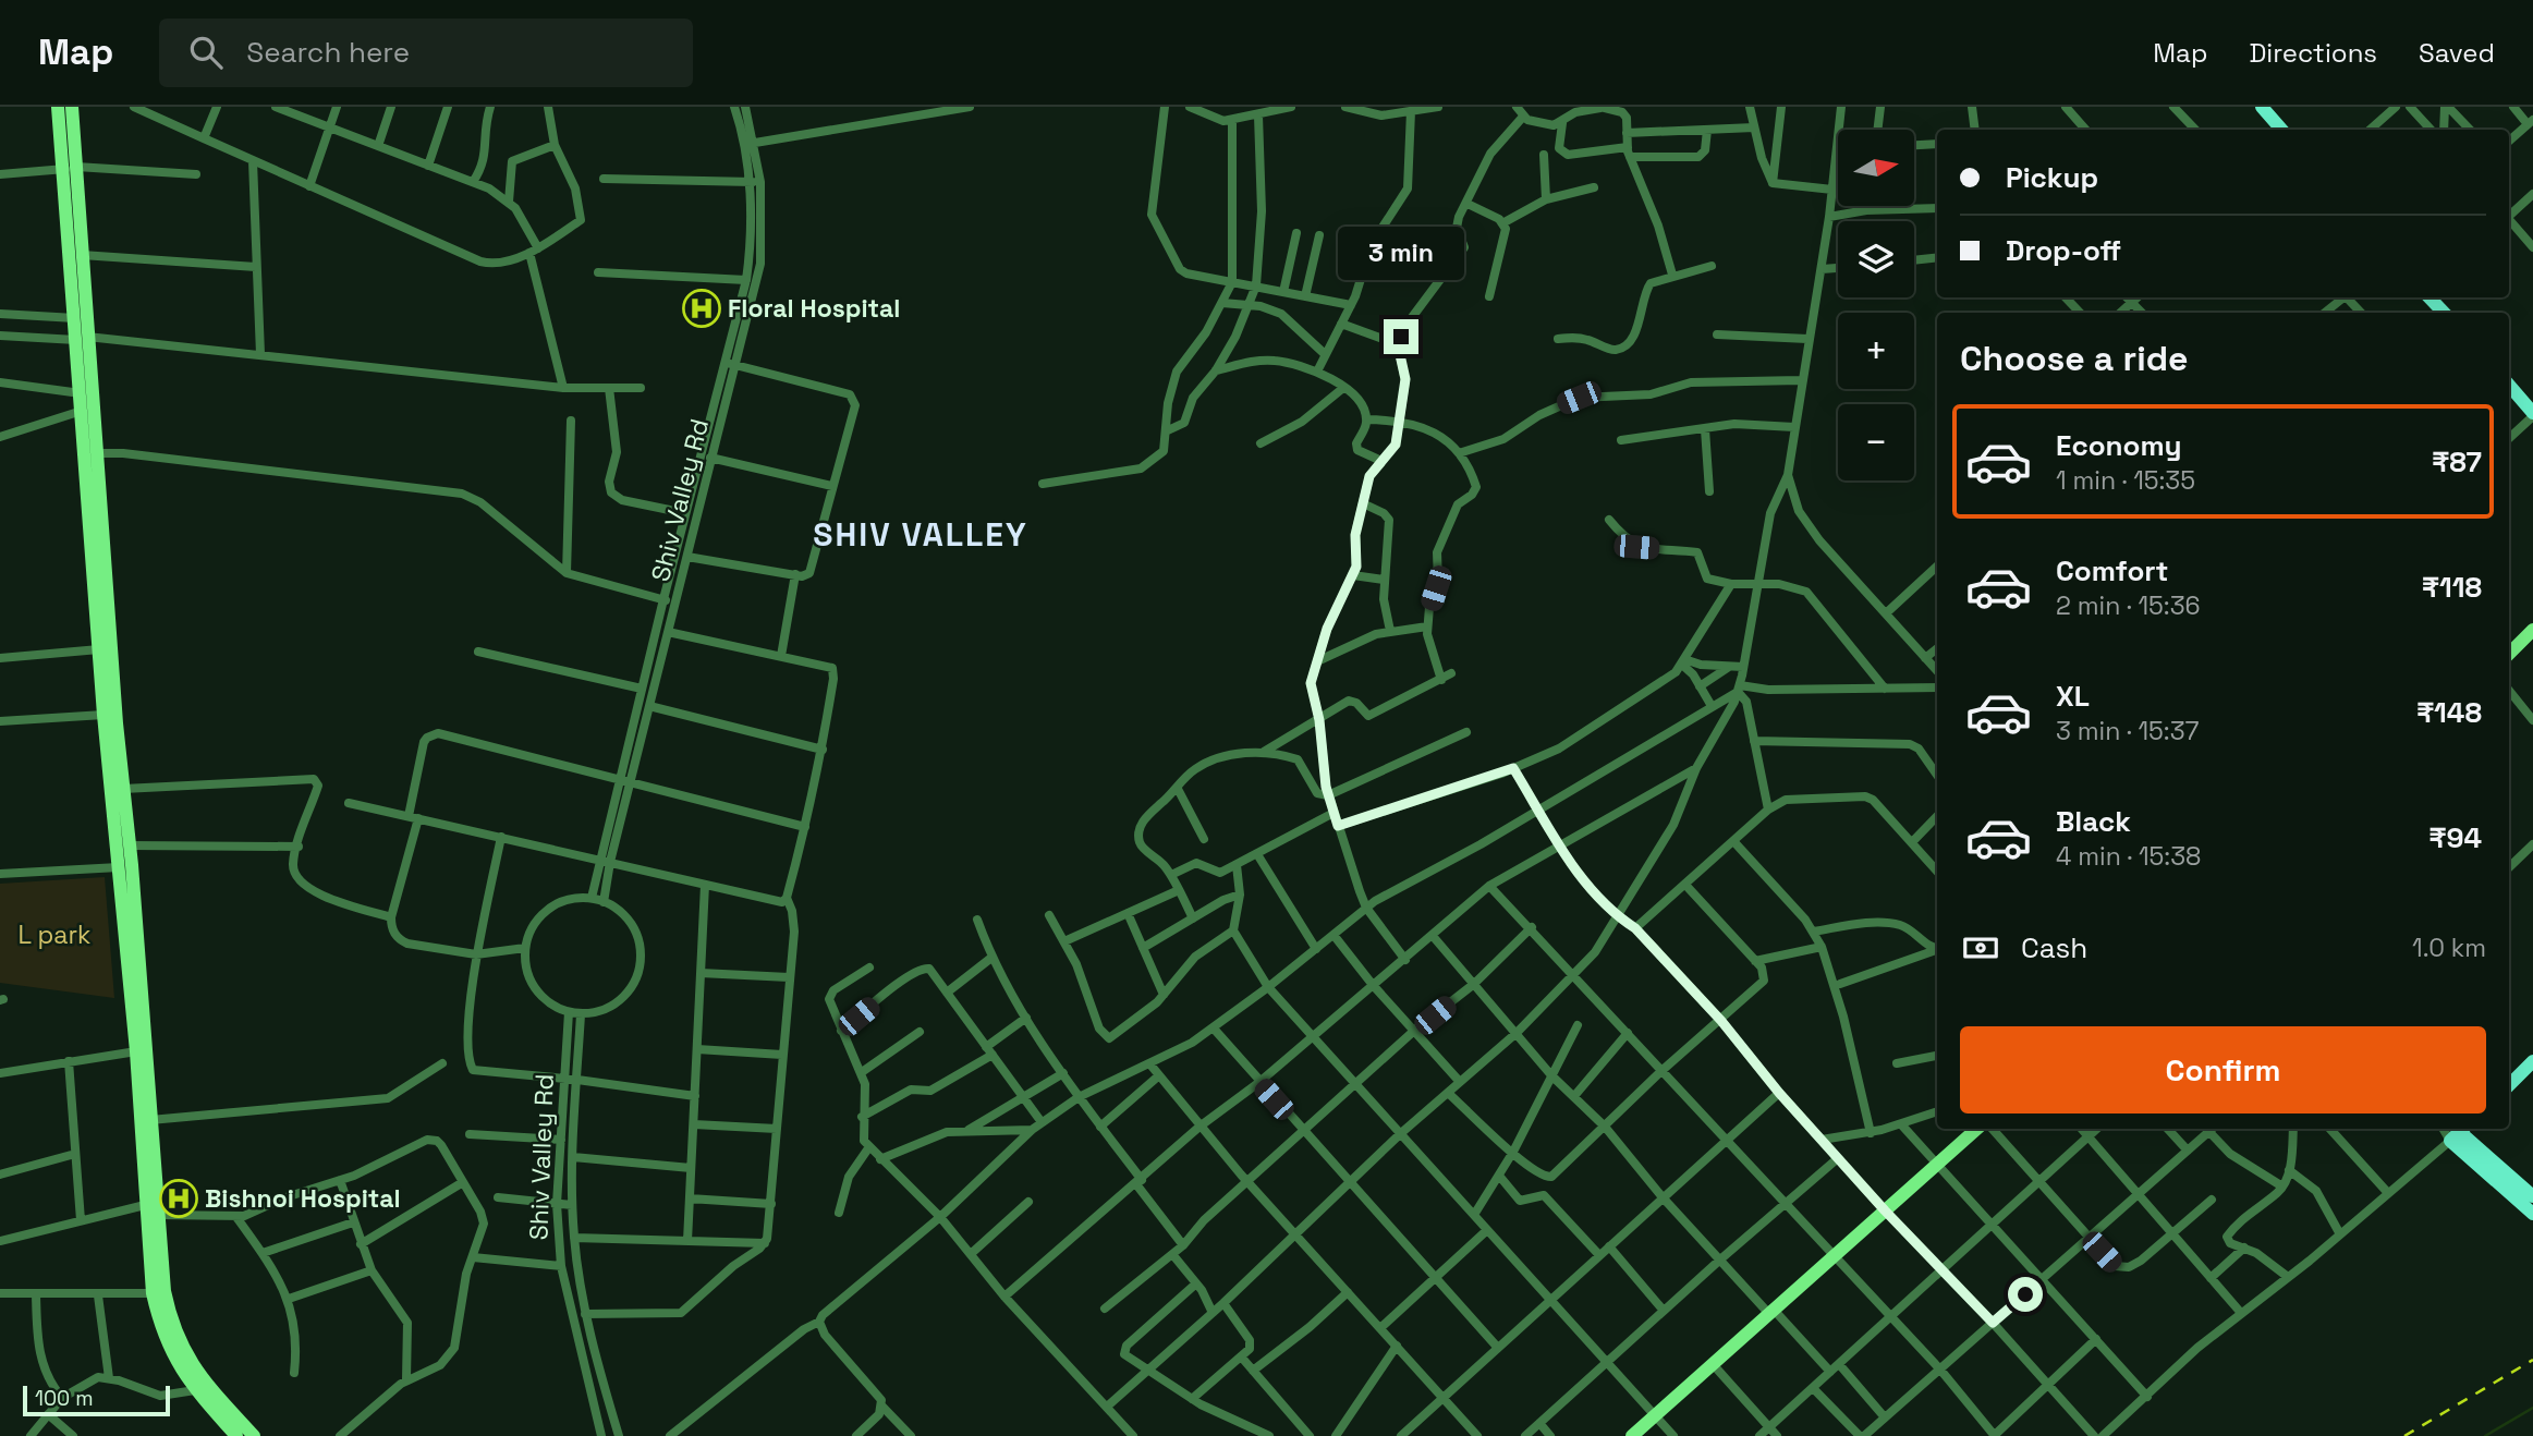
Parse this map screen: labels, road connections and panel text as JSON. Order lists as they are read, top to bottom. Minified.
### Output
{"streets":{"street":["Shiv Valley Rd"]},"districts":["SHIV VALLEY"],"parks":["L park"],"places":{"hospital":["Floral Hospital","Bishnoi Hospital"]},"scale_bar":"100 m","north":"right","page":{"header":"Map","search":"Search here","nav":["Map","Directions","Saved"],"map_buttons":["+","−"],"banner":["Pickup","Drop-off"],"bubble":"3 min","heading":"Choose a ride","list":[{"name":"Economy","note":"1 min · 15:35","value":"₹87"},{"name":"Comfort","note":"2 min · 15:36","value":"₹118"},{"name":"XL","note":"3 min · 15:37","value":"₹148"},{"name":"Black","note":"4 min · 15:38","value":"₹94"}],"pay":["Cash","1.0 km"],"buttons":"Confirm","scale":"100 m"}}
